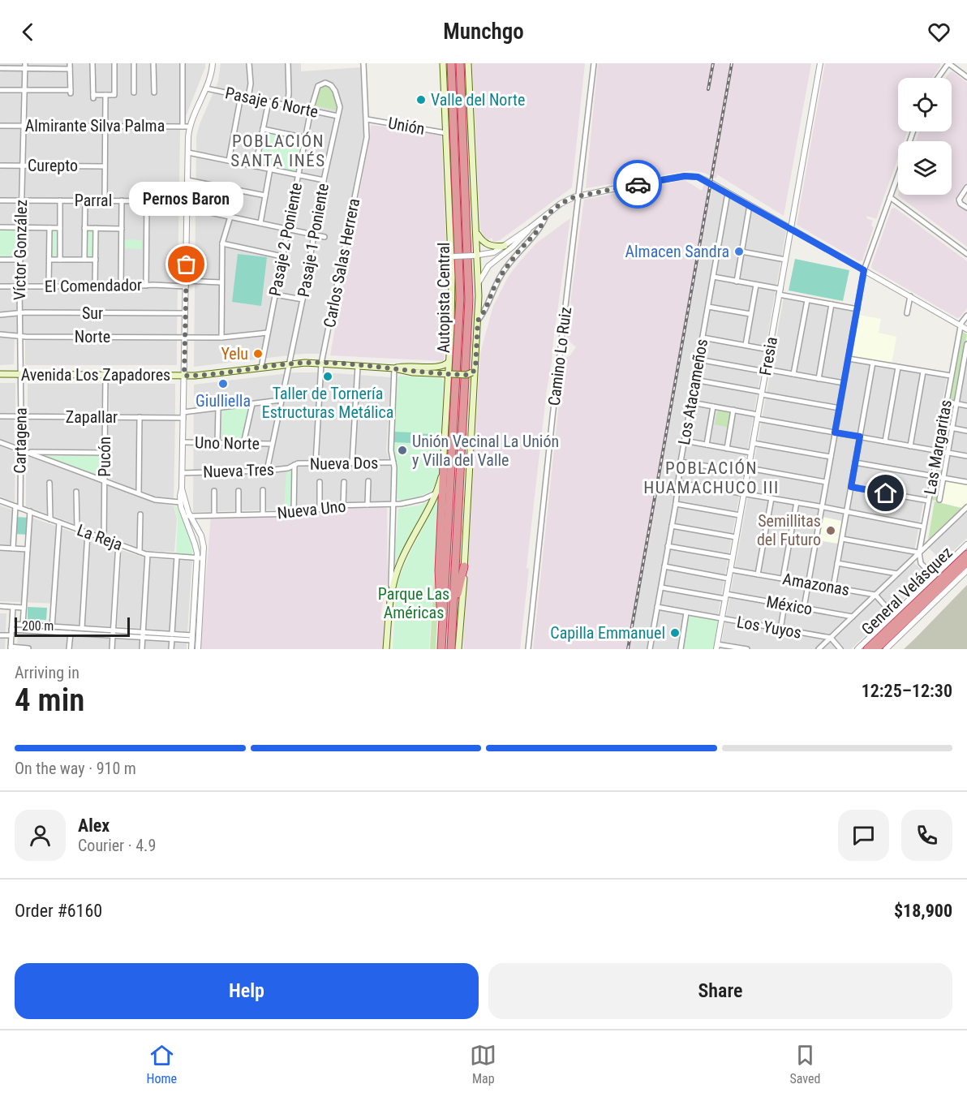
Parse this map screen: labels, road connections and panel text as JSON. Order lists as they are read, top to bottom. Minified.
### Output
{"streets":{"highway":["Autopista Central","General Velásquez"],"main road":["Avenida Los Zapadores"],"street":["Pasaje 6 Norte","Almirante Silva Palma","Unión","Curepto","Parral","Pasaje 2 Poniente","Pasaje 1 Poniente","Víctor González","Carlos Salas Herrera","El Comendador","Sur","Norte","Camino Lo Ruiz","Fresia","Los Atacameños","Zapallar","Cartagena","Uno Norte","Las Margaritas","Pucón","Nueva Dos","Nueva Tres","Nueva Uno","La Reja","Amazonas","México","Los Yuyos"]},"crossings":[["Pasaje 6 Norte","Pasaje 2 Poniente"],["Pasaje 6 Norte","Pasaje 1 Poniente"],["Almirante Silva Palma","Víctor González"],["Unión","Carlos Salas Herrera"],["Curepto","Víctor González"],["Parral","Víctor González"],["Pasaje 2 Poniente","Pasaje 1 Poniente"],["Pasaje 2 Poniente","Norte"],["Pasaje 2 Poniente","Avenida Los Zapadores"],["Pasaje 1 Poniente","Avenida Los Zapadores"],["Pasaje 1 Poniente","Zapallar"],["Pasaje 1 Poniente","Uno Norte"],["Pasaje 1 Poniente","Nueva Tres"],["Víctor González","El Comendador"],["Víctor González","Sur"],["Víctor González","Norte"],["Víctor González","Avenida Los Zapadores"],["Víctor González","Cartagena"],["Carlos Salas Herrera","Avenida Los Zapadores"],["Carlos Salas Herrera","Nueva Dos"],["Fresia","Amazonas"],["Fresia","México"],["Fresia","Los Yuyos"],["Avenida Los Zapadores","Cartagena"],["Avenida Los Zapadores","Pucón"],["Los Atacameños","México"],["Los Atacameños","Los Yuyos"],["Zapallar","Cartagena"],["Zapallar","Pucón"],["Cartagena","La Reja"],["Pucón","La Reja"],["Nueva Dos","Nueva Tres"]],"districts":["POBLACIÓN SANTA INÉS","POBLACIÓN HUAMACHUCO III"],"parks":["Parque Las Américas"],"places":["Valle del Norte","Almacen Sandra","Pernos Baron","Yelu","Taller de Tornería Estructuras Metálica","Giulliella","Unión Vecinal La Unión y Villa del Valle","Semillitas del Futuro","Capilla Emmanuel"],"scale_bar":"200 m","page":{"header":"Munchgo","bubble":"Pernos Baron","scale":"200 m","heading":["4 min","Arriving in","12:25–12:30"],"panel":["Alex","Courier · 4.9","Order #6160","$18,900"],"bar":"On the way · 910 m","buttons":["Help","Share"],"tabs":["Home","Map","Saved"]}}
